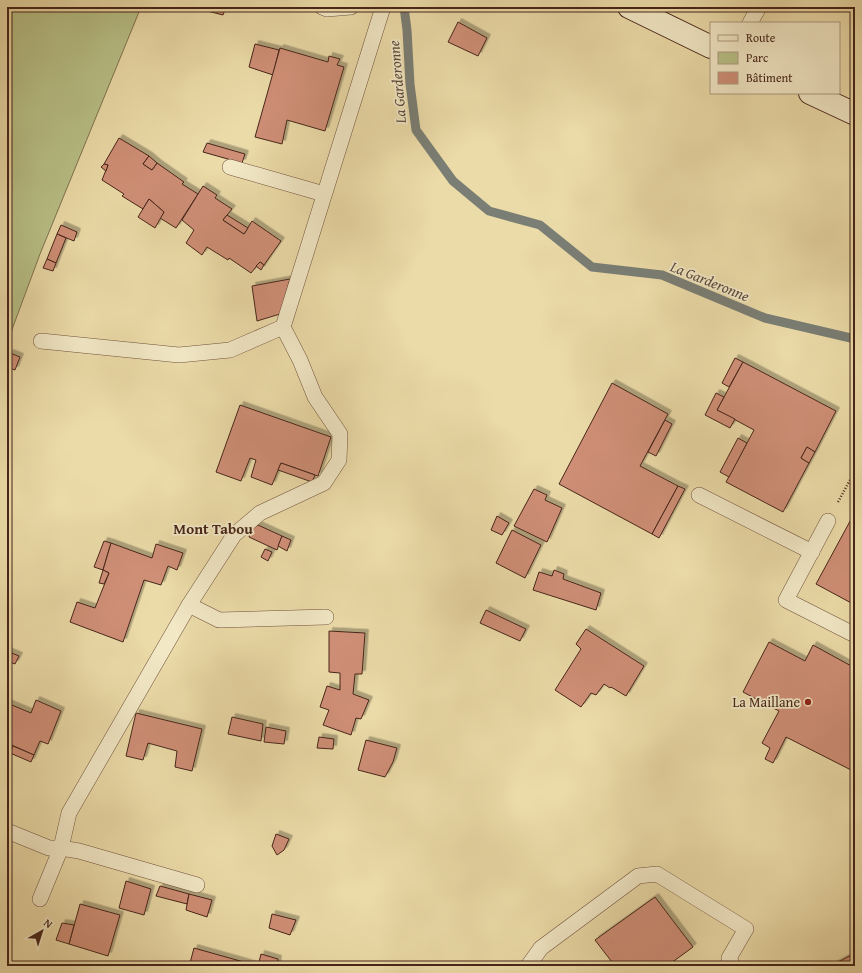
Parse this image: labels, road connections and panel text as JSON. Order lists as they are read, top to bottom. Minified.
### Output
{"districts":["Mont Tabou"],"water":["La Garderonne"],"places":["La Maillane"],"legend":["Route","Parc","Bâtiment"],"north":"top right"}
